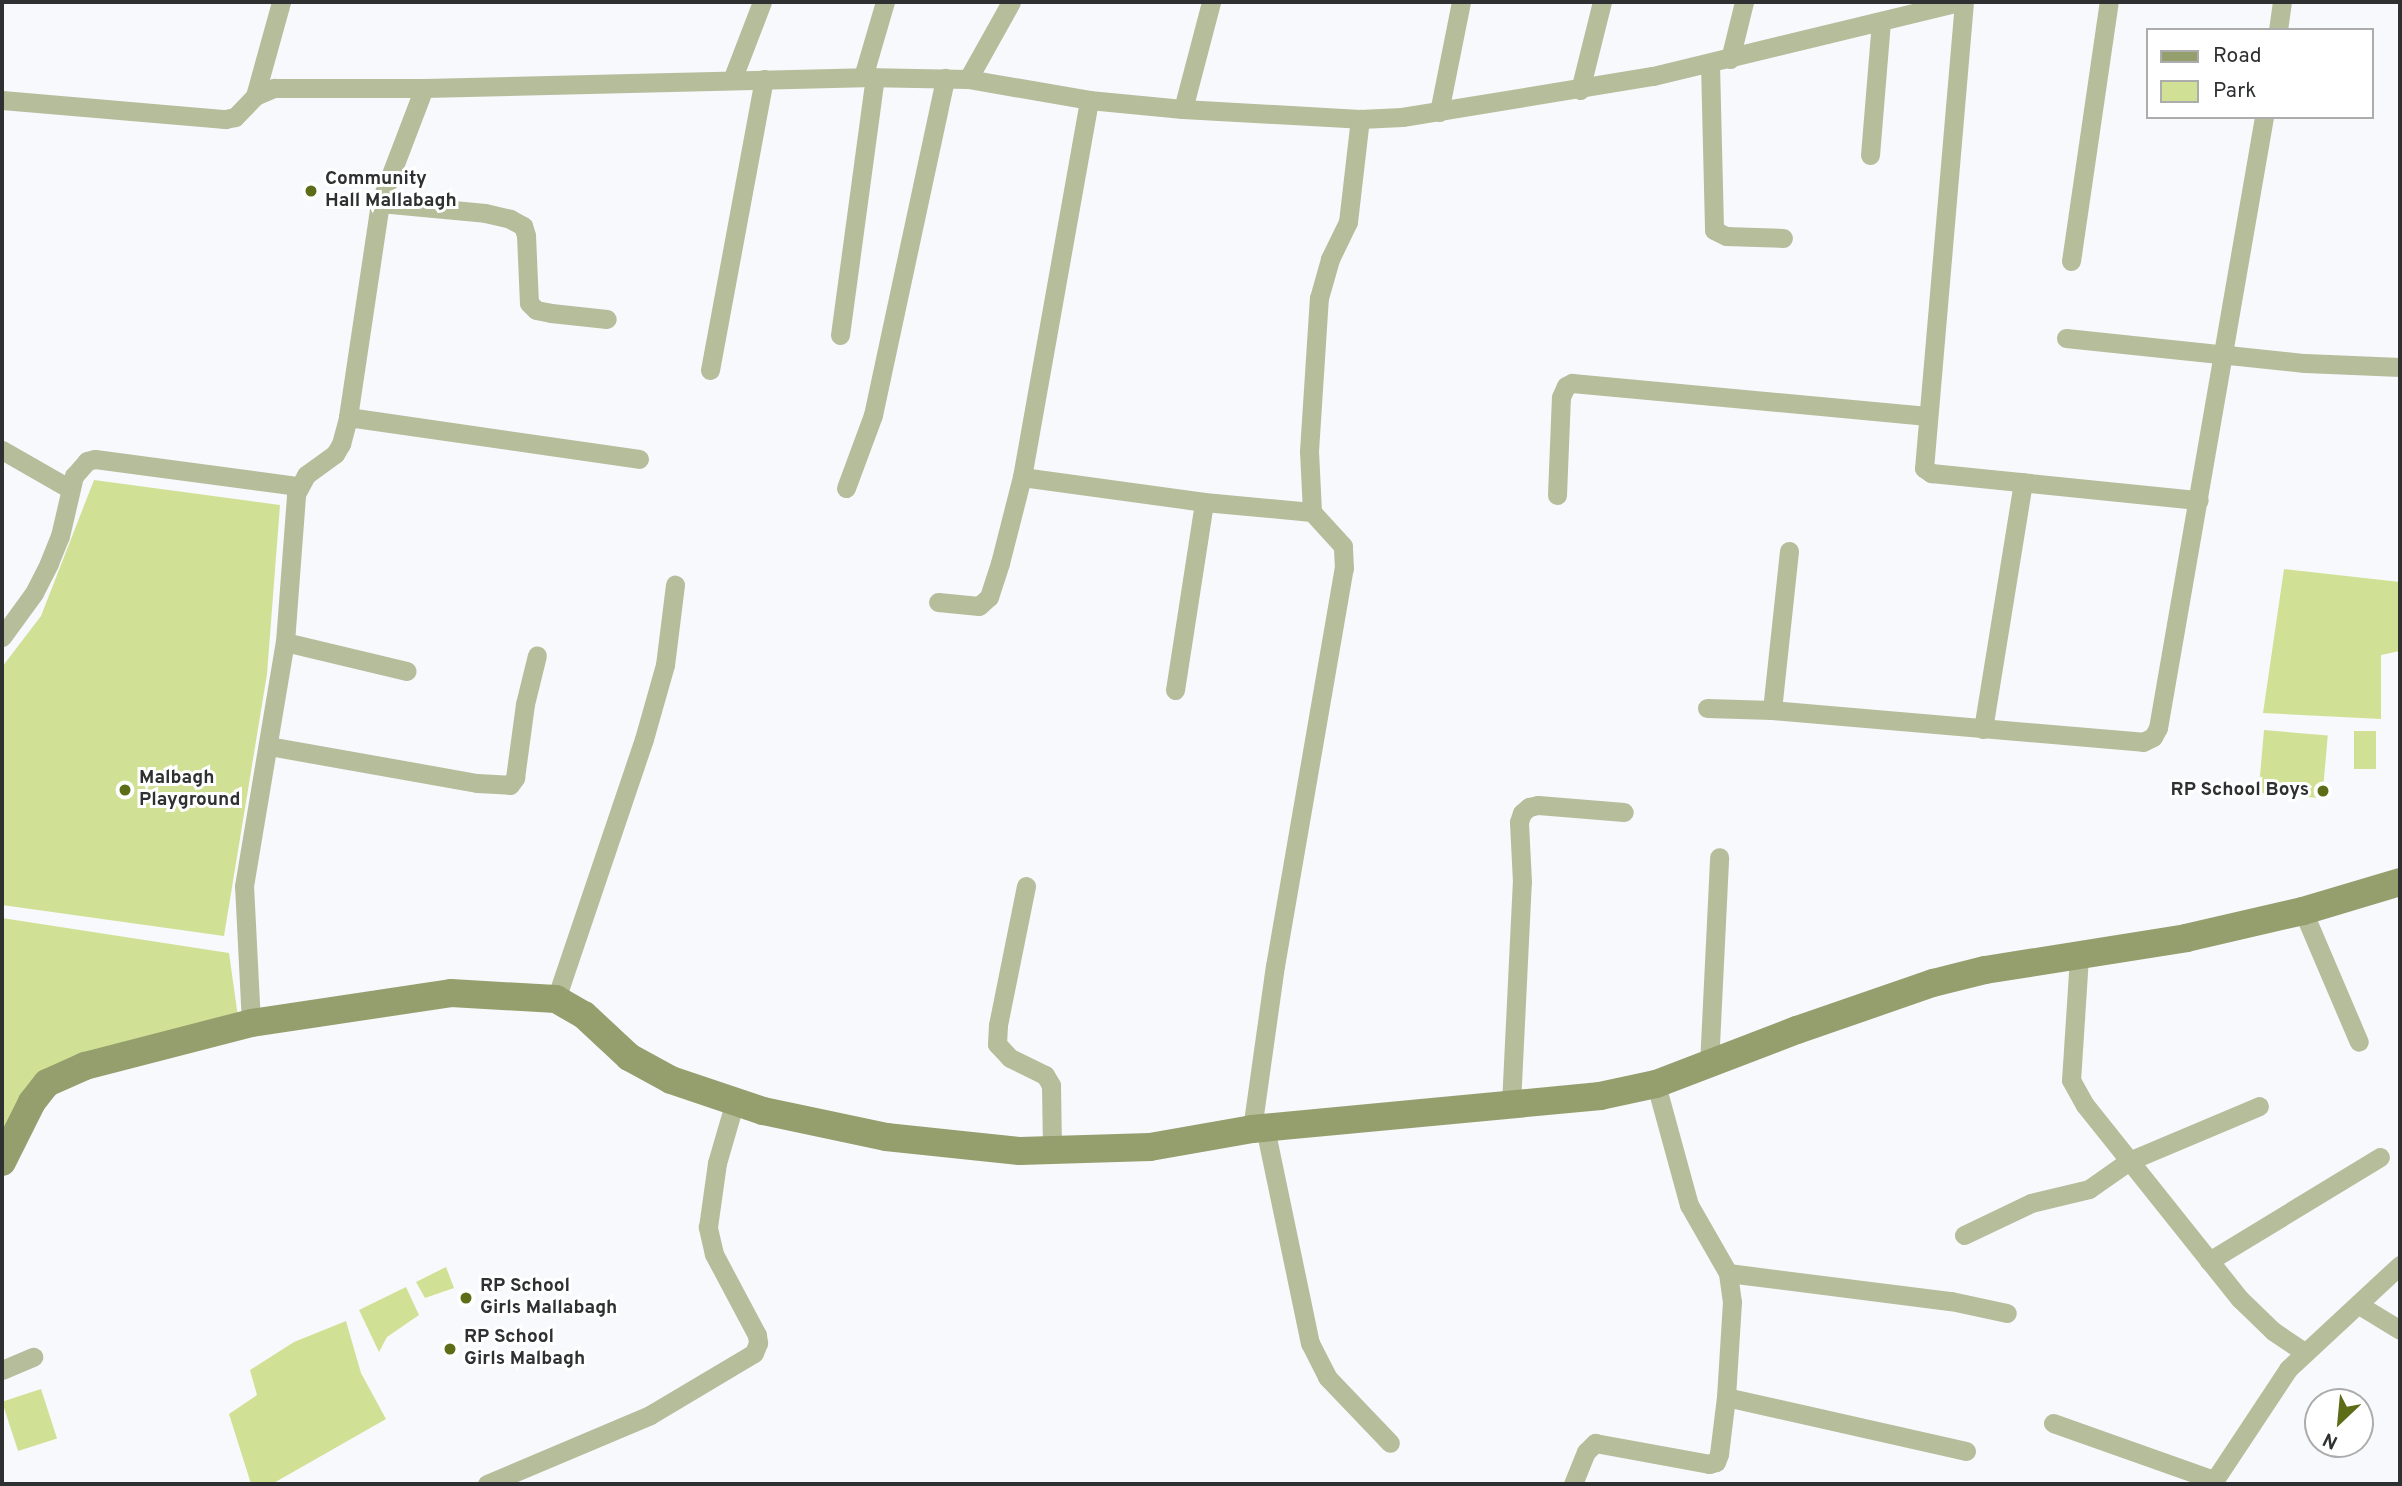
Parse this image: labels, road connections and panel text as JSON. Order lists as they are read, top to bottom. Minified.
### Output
{"places":["Community Hall Mallabagh","Malbagh Playground","RP School Boys","RP School Girls Mallabagh","RP School Girls Malbagh"],"legend":["Road","Park"],"north":"bottom left"}
